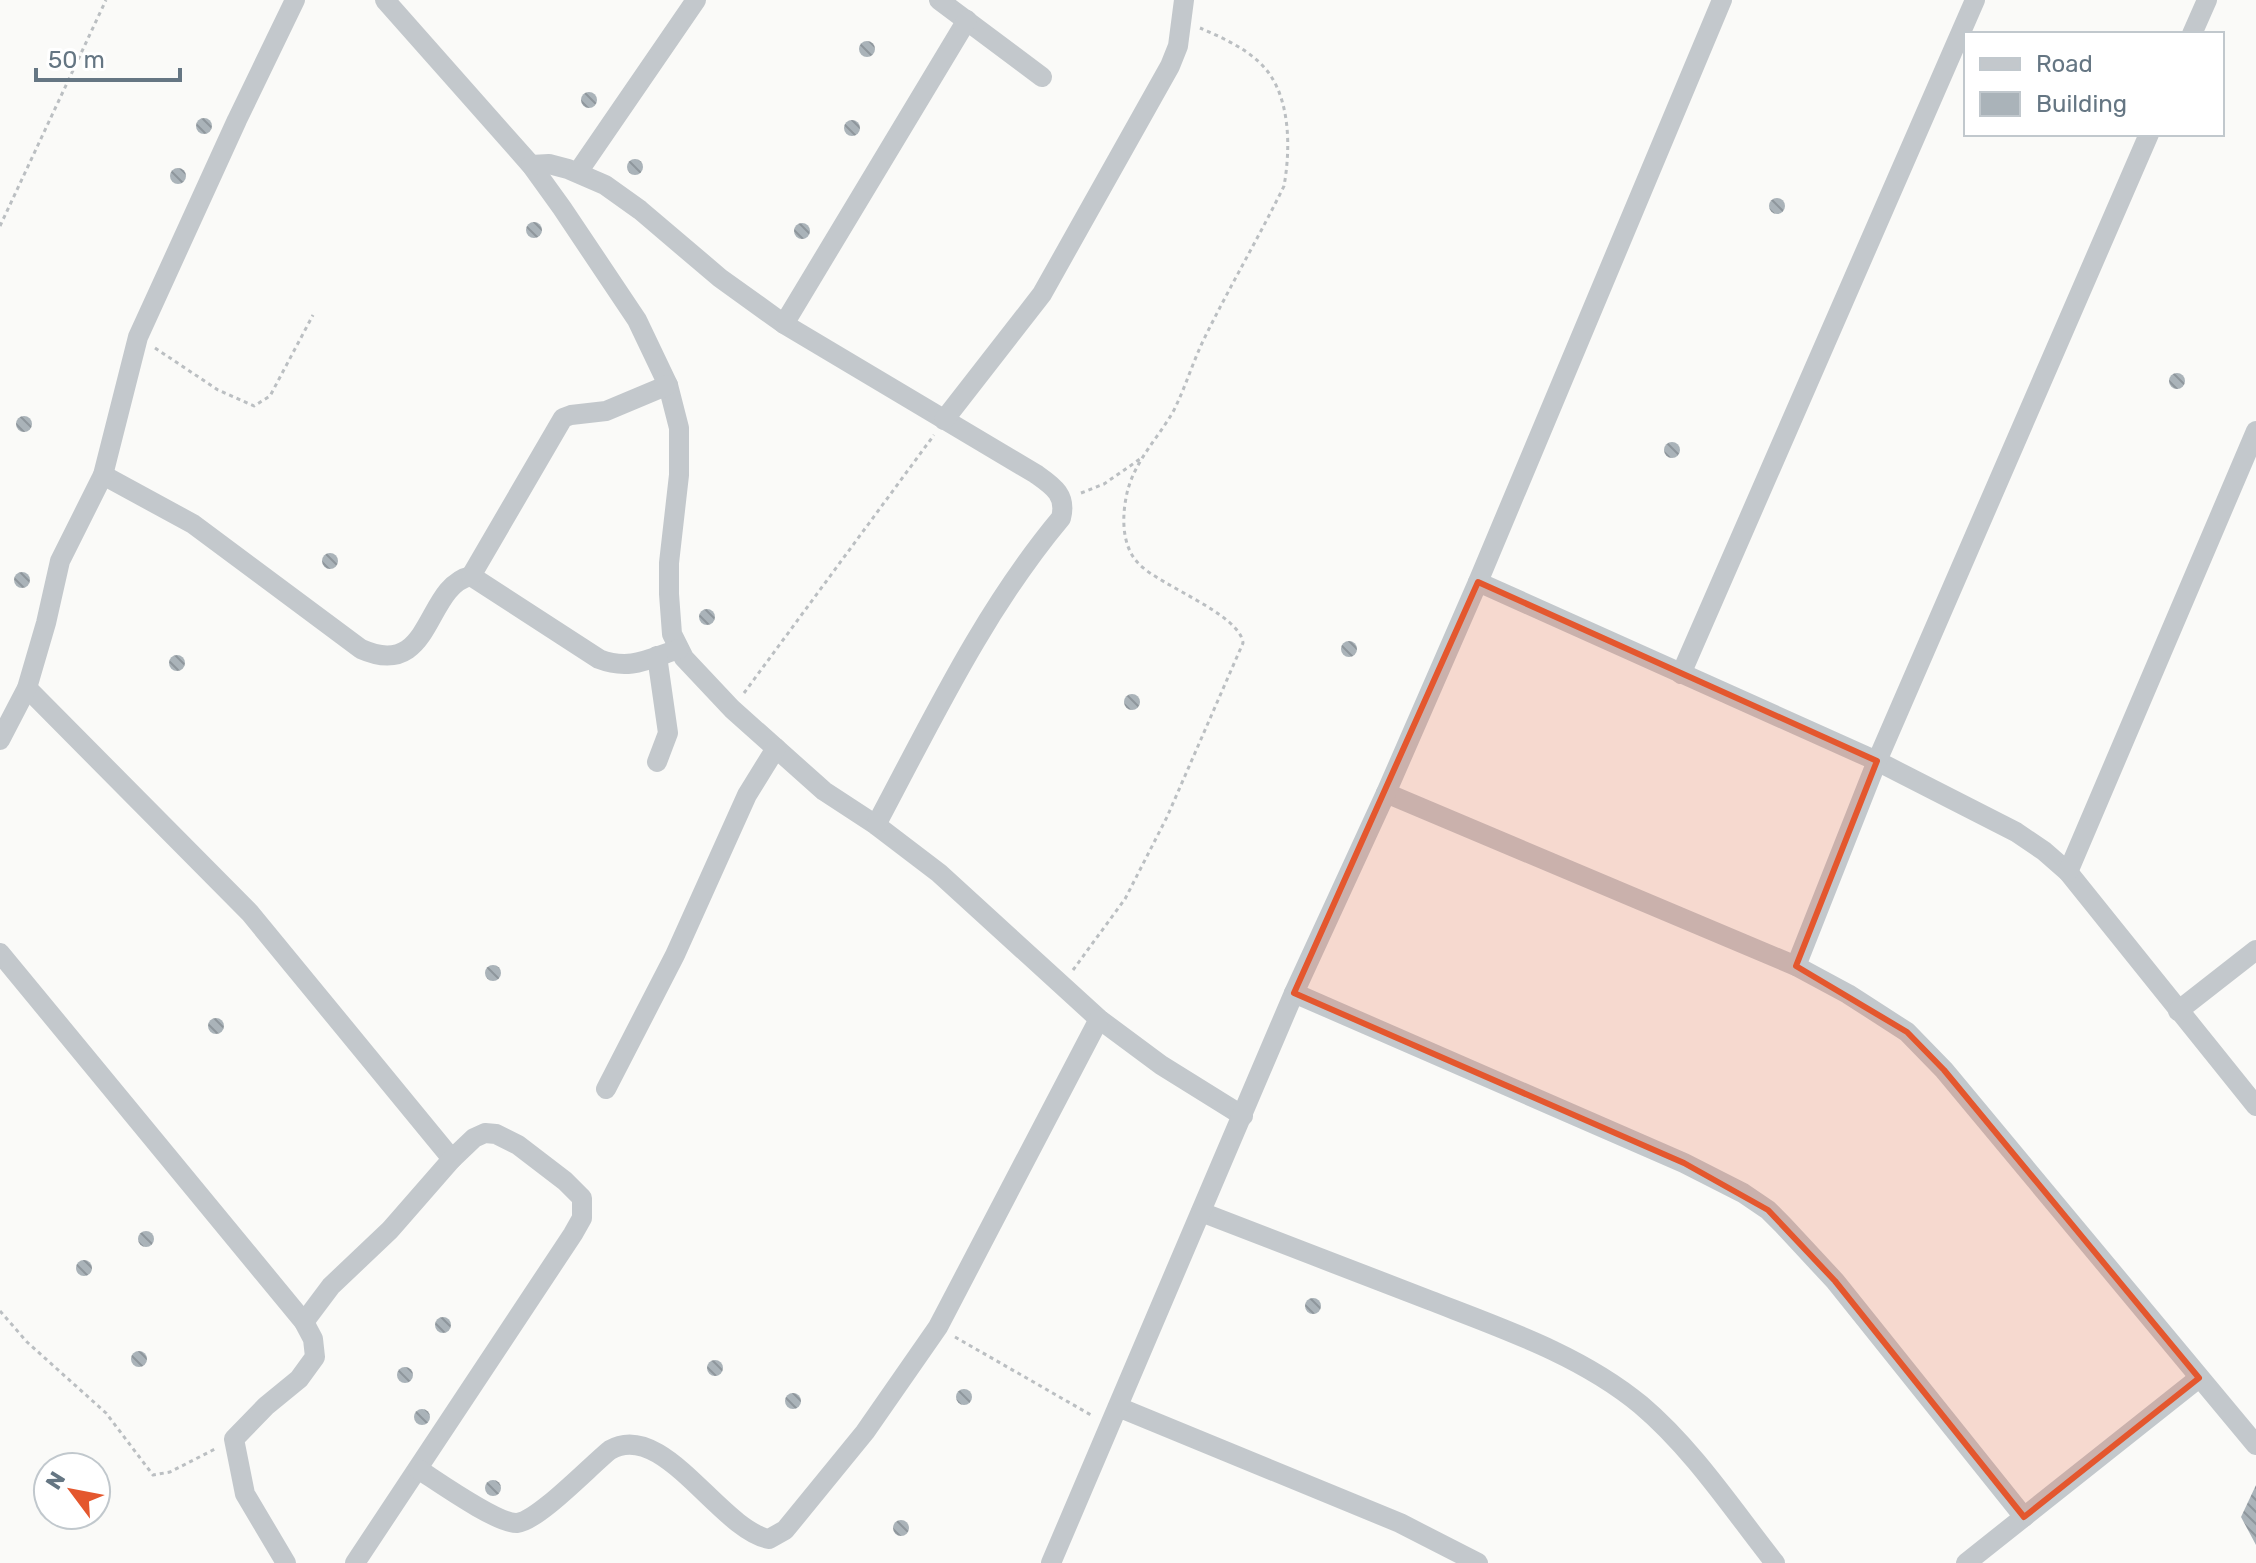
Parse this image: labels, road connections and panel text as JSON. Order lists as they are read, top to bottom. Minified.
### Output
{"legend":["Road","Building"],"scale_bar":"50 m","north":"top left"}
